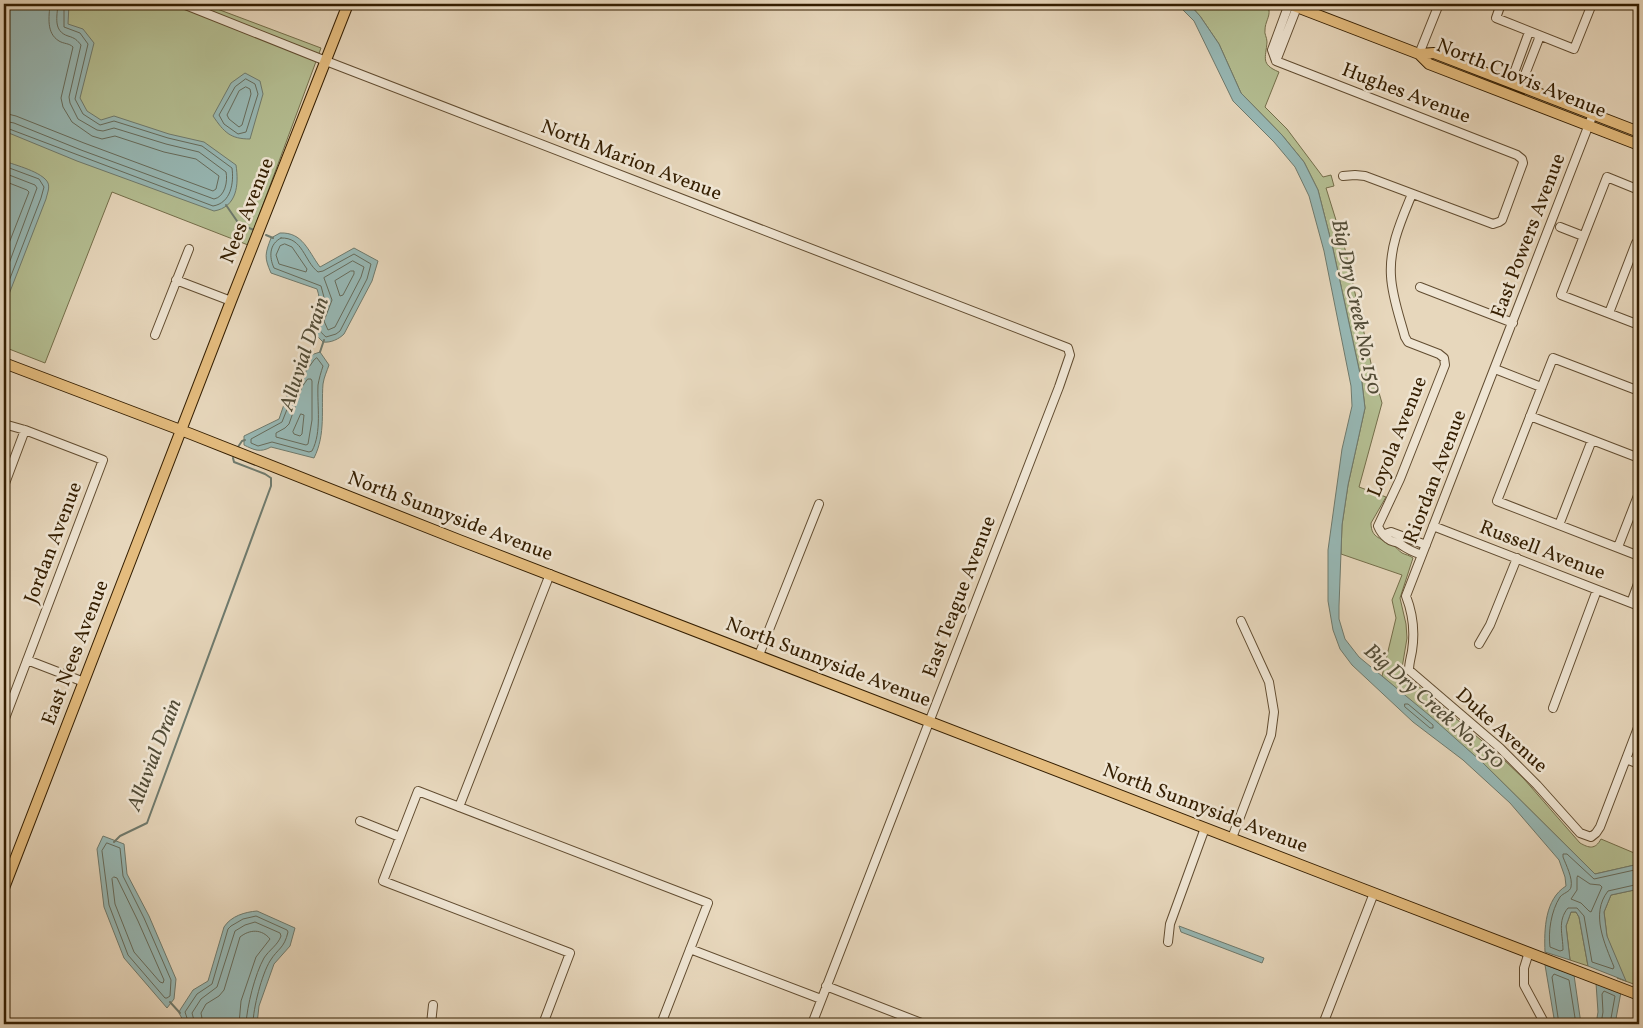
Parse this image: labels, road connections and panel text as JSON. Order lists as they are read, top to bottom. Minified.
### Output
{"streets":{"main road":["North Clovis Avenue","Nees Avenue","North Sunnyside Avenue","East Nees Avenue"],"street":["Hughes Avenue","North Marion Avenue","East Powers Avenue","Loyola Avenue","Riordan Avenue","Jordan Avenue","Russell Avenue","East Teague Avenue","Duke Avenue"]},"crossings":[["North Clovis Avenue","Hughes Avenue"],["North Clovis Avenue","East Powers Avenue"],["Hughes Avenue","Loyola Avenue"],["North Marion Avenue","Nees Avenue"],["North Marion Avenue","East Teague Avenue"],["Nees Avenue","North Sunnyside Avenue"],["Nees Avenue","East Nees Avenue"],["East Powers Avenue","Riordan Avenue"],["Riordan Avenue","Russell Avenue"],["Riordan Avenue","Duke Avenue"],["North Sunnyside Avenue","East Teague Avenue"],["North Sunnyside Avenue","East Nees Avenue"]],"water":["Big Dry Creek No. 150","Alluvial Drain"]}
